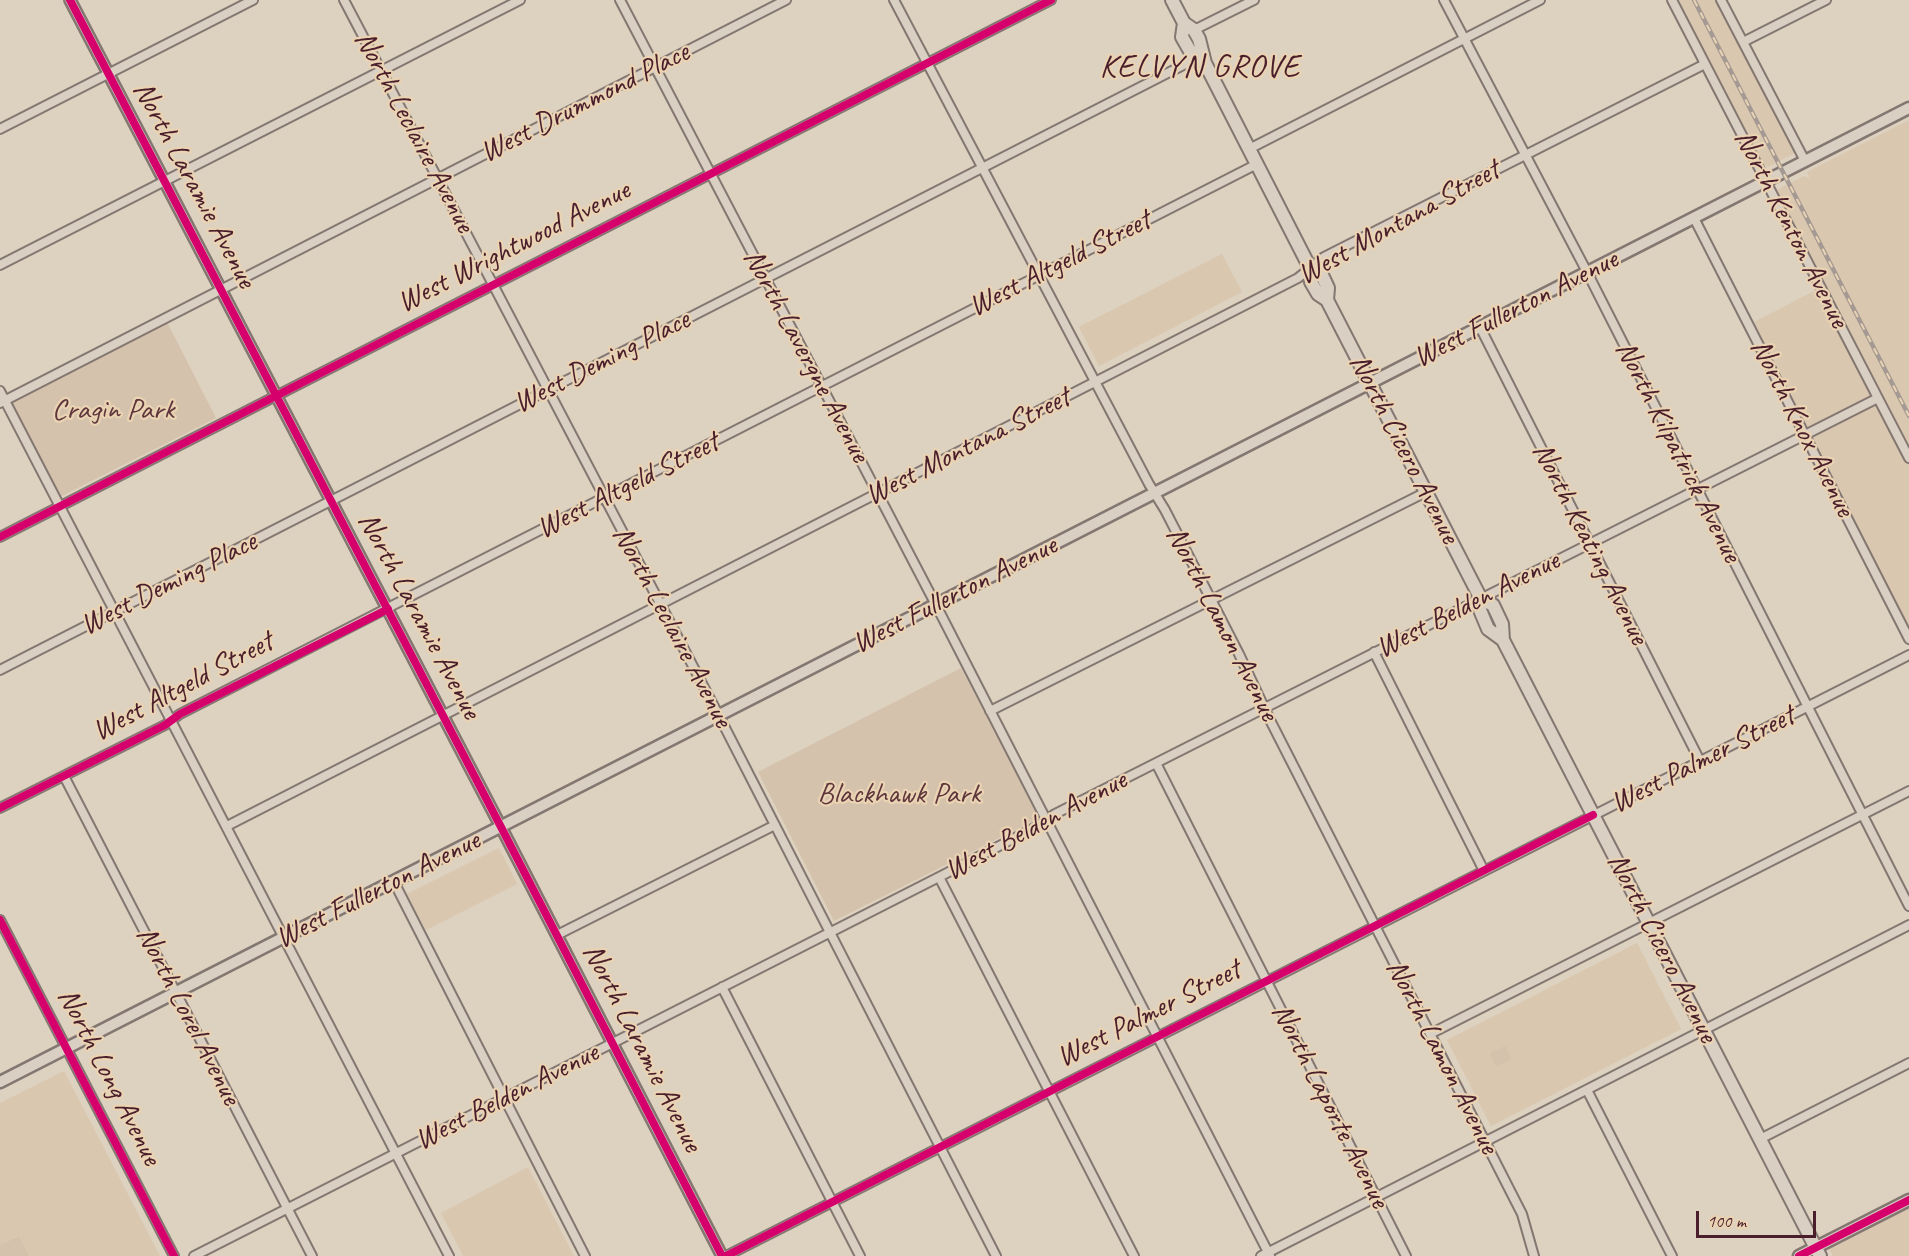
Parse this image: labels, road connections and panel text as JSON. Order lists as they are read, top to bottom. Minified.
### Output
{"streets":{"main road":["West Fullerton Avenue","North Cicero Avenue"],"street":["West Drummond Place","North Leclaire Avenue","North Laramie Avenue","West Montana Street","North Kenton Avenue","West Wrightwood Avenue","West Altgeld Street","North Lavergne Avenue","West Deming Place","North Knox Avenue","North Kilpatrick Avenue","North Keating Avenue","West Belden Avenue","North Lamon Avenue","West Palmer Street","North Lorel Avenue","North Long Avenue","North Laporte Avenue"]},"crossings":[["West Drummond Place","North Leclaire Avenue"],["West Drummond Place","North Laramie Avenue"],["West Drummond Place","North Lavergne Avenue"],["North Leclaire Avenue","West Montana Street"],["North Leclaire Avenue","West Wrightwood Avenue"],["North Leclaire Avenue","West Altgeld Street"],["North Leclaire Avenue","West Fullerton Avenue"],["North Leclaire Avenue","West Deming Place"],["North Leclaire Avenue","West Belden Avenue"],["North Leclaire Avenue","West Palmer Street"],["North Laramie Avenue","West Montana Street"],["North Laramie Avenue","West Wrightwood Avenue"],["North Laramie Avenue","West Altgeld Street"],["North Laramie Avenue","West Fullerton Avenue"],["North Laramie Avenue","West Deming Place"],["North Laramie Avenue","West Belden Avenue"],["North Laramie Avenue","West Palmer Street"],["West Montana Street","North Kenton Avenue"],["West Montana Street","North Lavergne Avenue"],["West Montana Street","North Cicero Avenue"],["West Montana Street","North Kilpatrick Avenue"],["West Montana Street","North Lamon Avenue"],["North Kenton Avenue","West Fullerton Avenue"],["North Kenton Avenue","West Belden Avenue"],["West Wrightwood Avenue","North Lavergne Avenue"],["West Wrightwood Avenue","North Lamon Avenue"],["West Altgeld Street","North Lavergne Avenue"],["West Altgeld Street","North Cicero Avenue"],["West Altgeld Street","North Lamon Avenue"],["West Altgeld Street","North Lorel Avenue"],["West Fullerton Avenue","North Lavergne Avenue"],["West Fullerton Avenue","North Knox Avenue"],["West Fullerton Avenue","North Cicero Avenue"],["West Fullerton Avenue","North Kilpatrick Avenue"],["West Fullerton Avenue","North Keating Avenue"],["West Fullerton Avenue","North Lamon Avenue"],["West Fullerton Avenue","North Lorel Avenue"],["West Fullerton Avenue","North Long Avenue"],["North Lavergne Avenue","West Deming Place"],["North Lavergne Avenue","West Belden Avenue"],["North Lavergne Avenue","West Palmer Street"],["West Deming Place","North Cicero Avenue"],["West Deming Place","North Lamon Avenue"],["North Knox Avenue","West Belden Avenue"],["North Cicero Avenue","West Belden Avenue"],["North Cicero Avenue","West Palmer Street"],["North Kilpatrick Avenue","West Belden Avenue"],["North Kilpatrick Avenue","West Palmer Street"],["North Keating Avenue","West Belden Avenue"],["North Keating Avenue","West Palmer Street"],["West Belden Avenue","North Lamon Avenue"],["West Belden Avenue","North Lorel Avenue"],["West Belden Avenue","North Laporte Avenue"],["North Lamon Avenue","West Palmer Street"],["West Palmer Street","North Laporte Avenue"]],"districts":["KELVYN GROVE"],"parks":["Cragin Park","Blackhawk Park"],"scale_bar":"100 m"}
